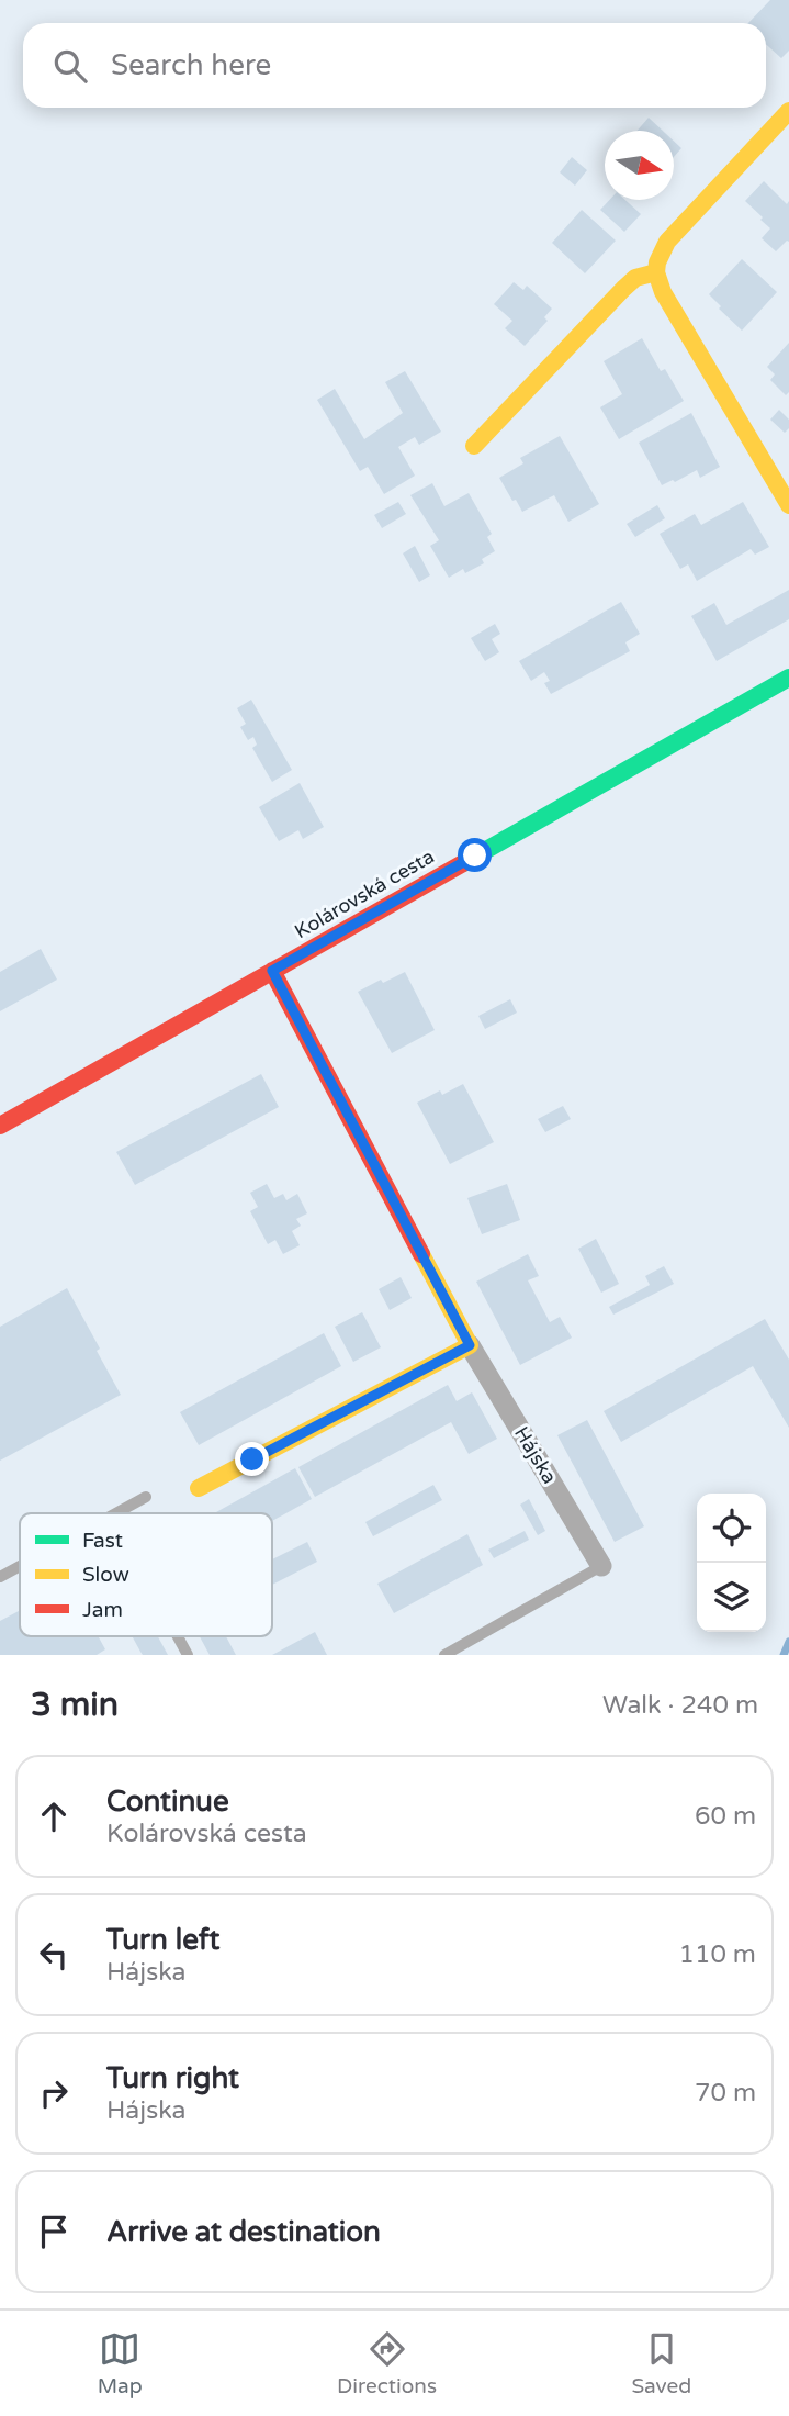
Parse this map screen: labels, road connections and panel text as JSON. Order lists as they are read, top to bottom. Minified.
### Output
{"streets":{"street":["Kolárovská cesta","Hájska"]},"crossings":[["Kolárovská cesta","Hájska"]],"legend":["Fast","Slow","Jam"],"north":"right","page":{"search":"Search here","heading":["3 min","Walk · 240 m"],"list":[["Continue","Kolárovská cesta","60 m"],["Turn left","Hájska","110 m"],["Turn right","Hájska","70 m"],"Arrive at destination"],"nav":["Map","Directions","Saved"]}}
